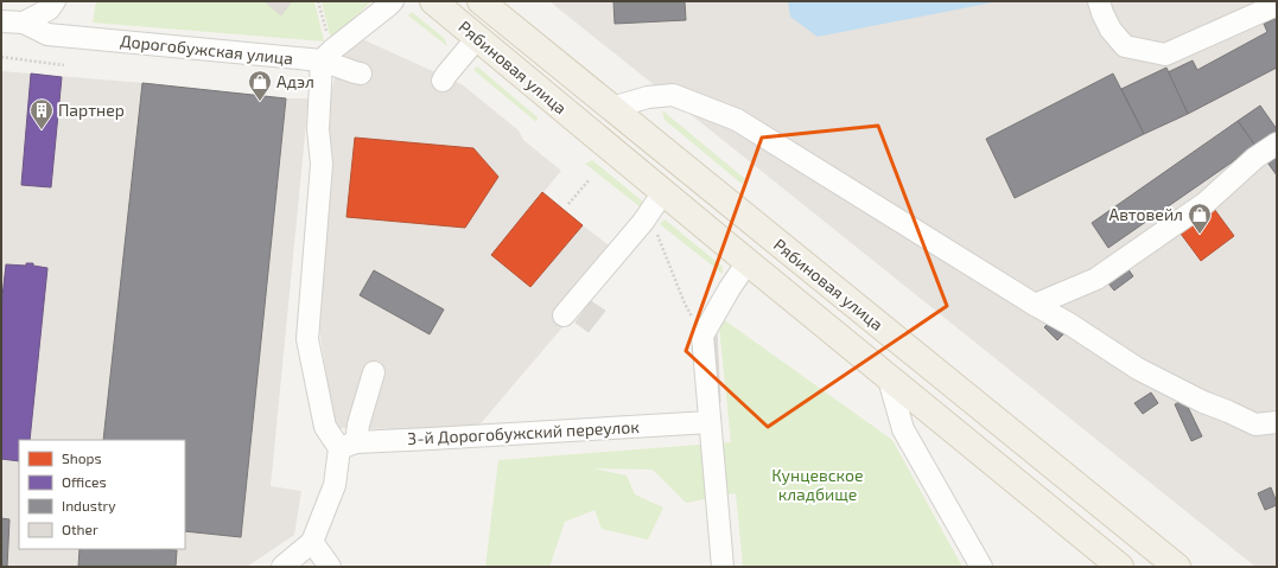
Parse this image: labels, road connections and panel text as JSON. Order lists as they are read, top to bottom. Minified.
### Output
{"streets":{"main road":["Рябиновая улица"],"street":["Дорогобужская улица","3-й Дорогобужский переулок"]},"parks":["Кунцевское кладбище"],"places":{"shop":["Адэл","Автовейл"],"building":["Партнер"]},"legend":["Shops","Offices","Industry","Other"]}
